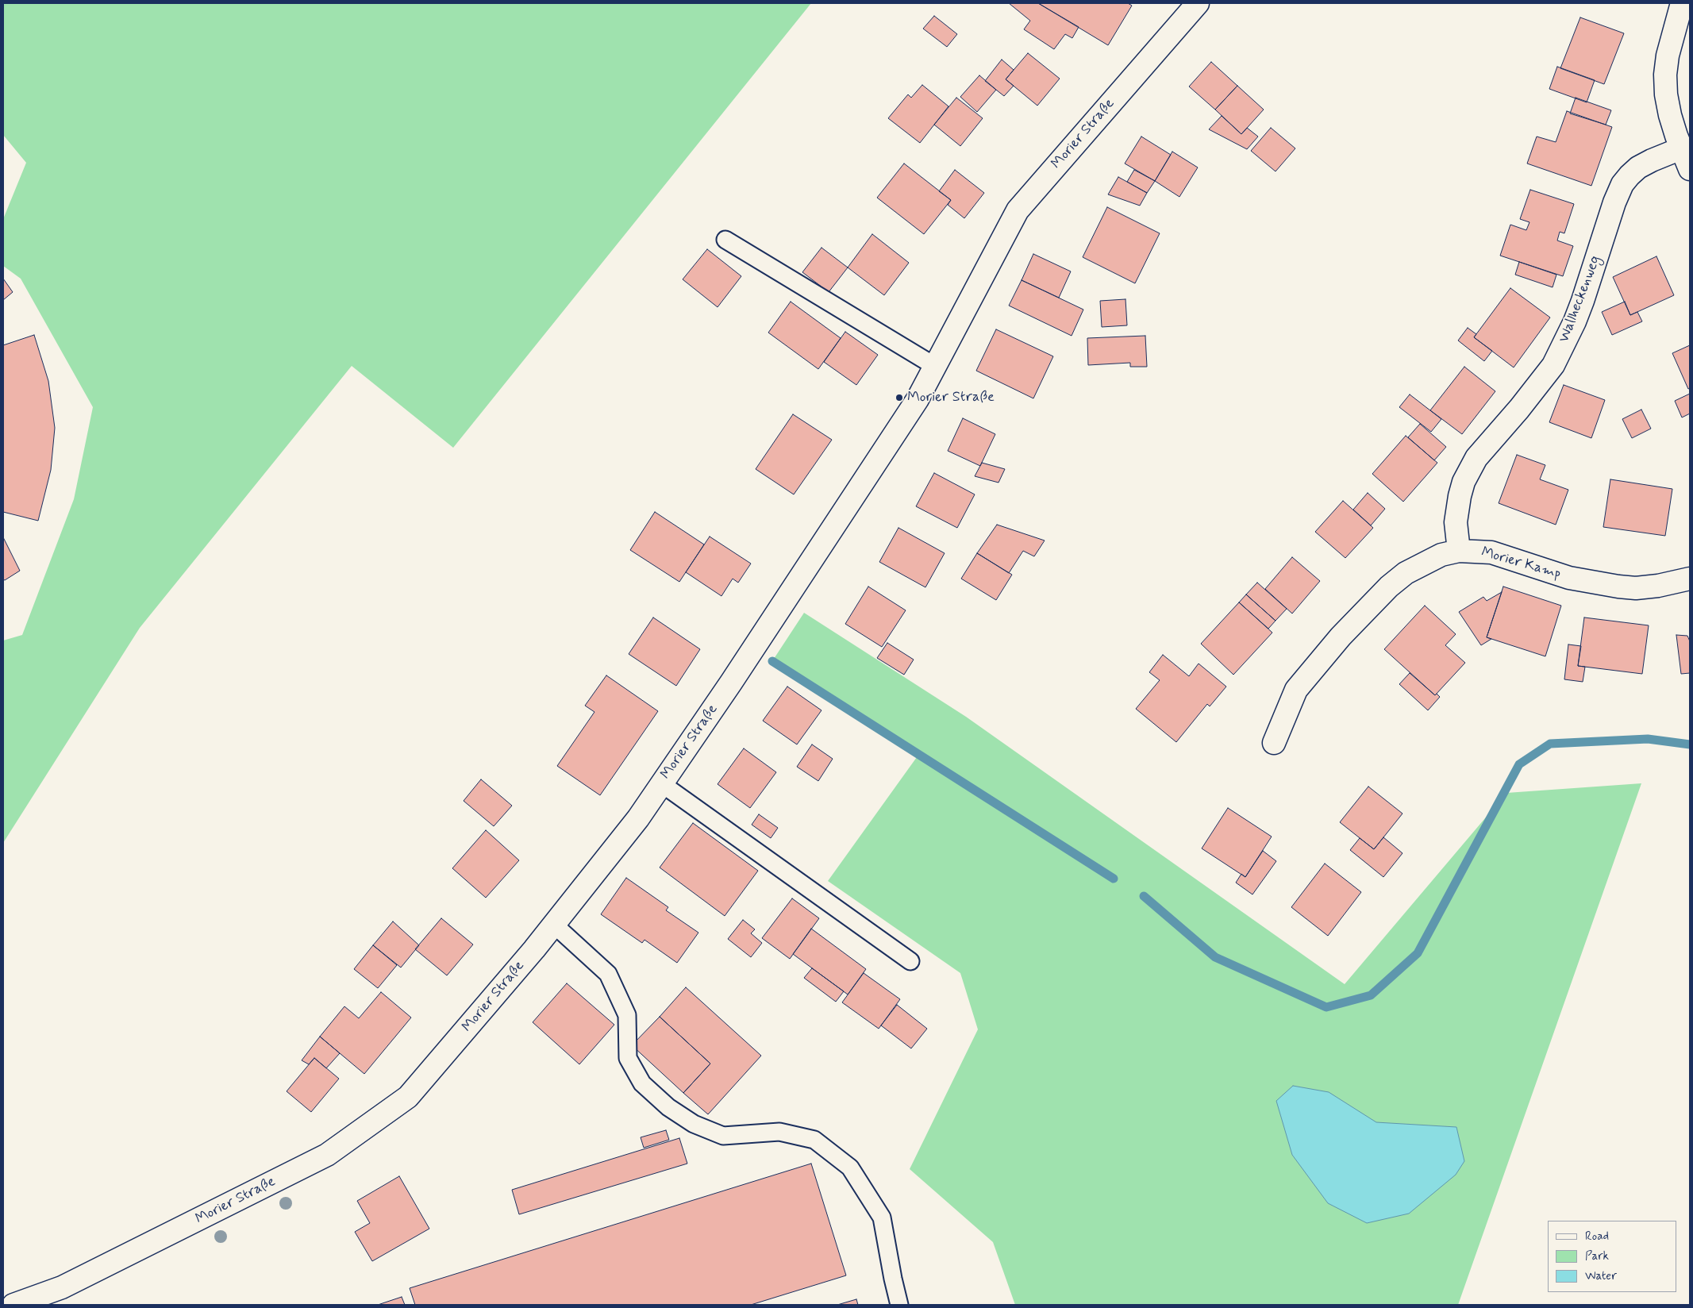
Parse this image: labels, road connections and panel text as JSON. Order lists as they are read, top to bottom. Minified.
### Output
{"streets":{"main road":["Morier Straße","Wallheckenweg","Morier Kamp"]},"crossings":[["Wallheckenweg","Morier Kamp"]],"places":["Morier Straße"],"legend":["Road","Park","Water"]}
